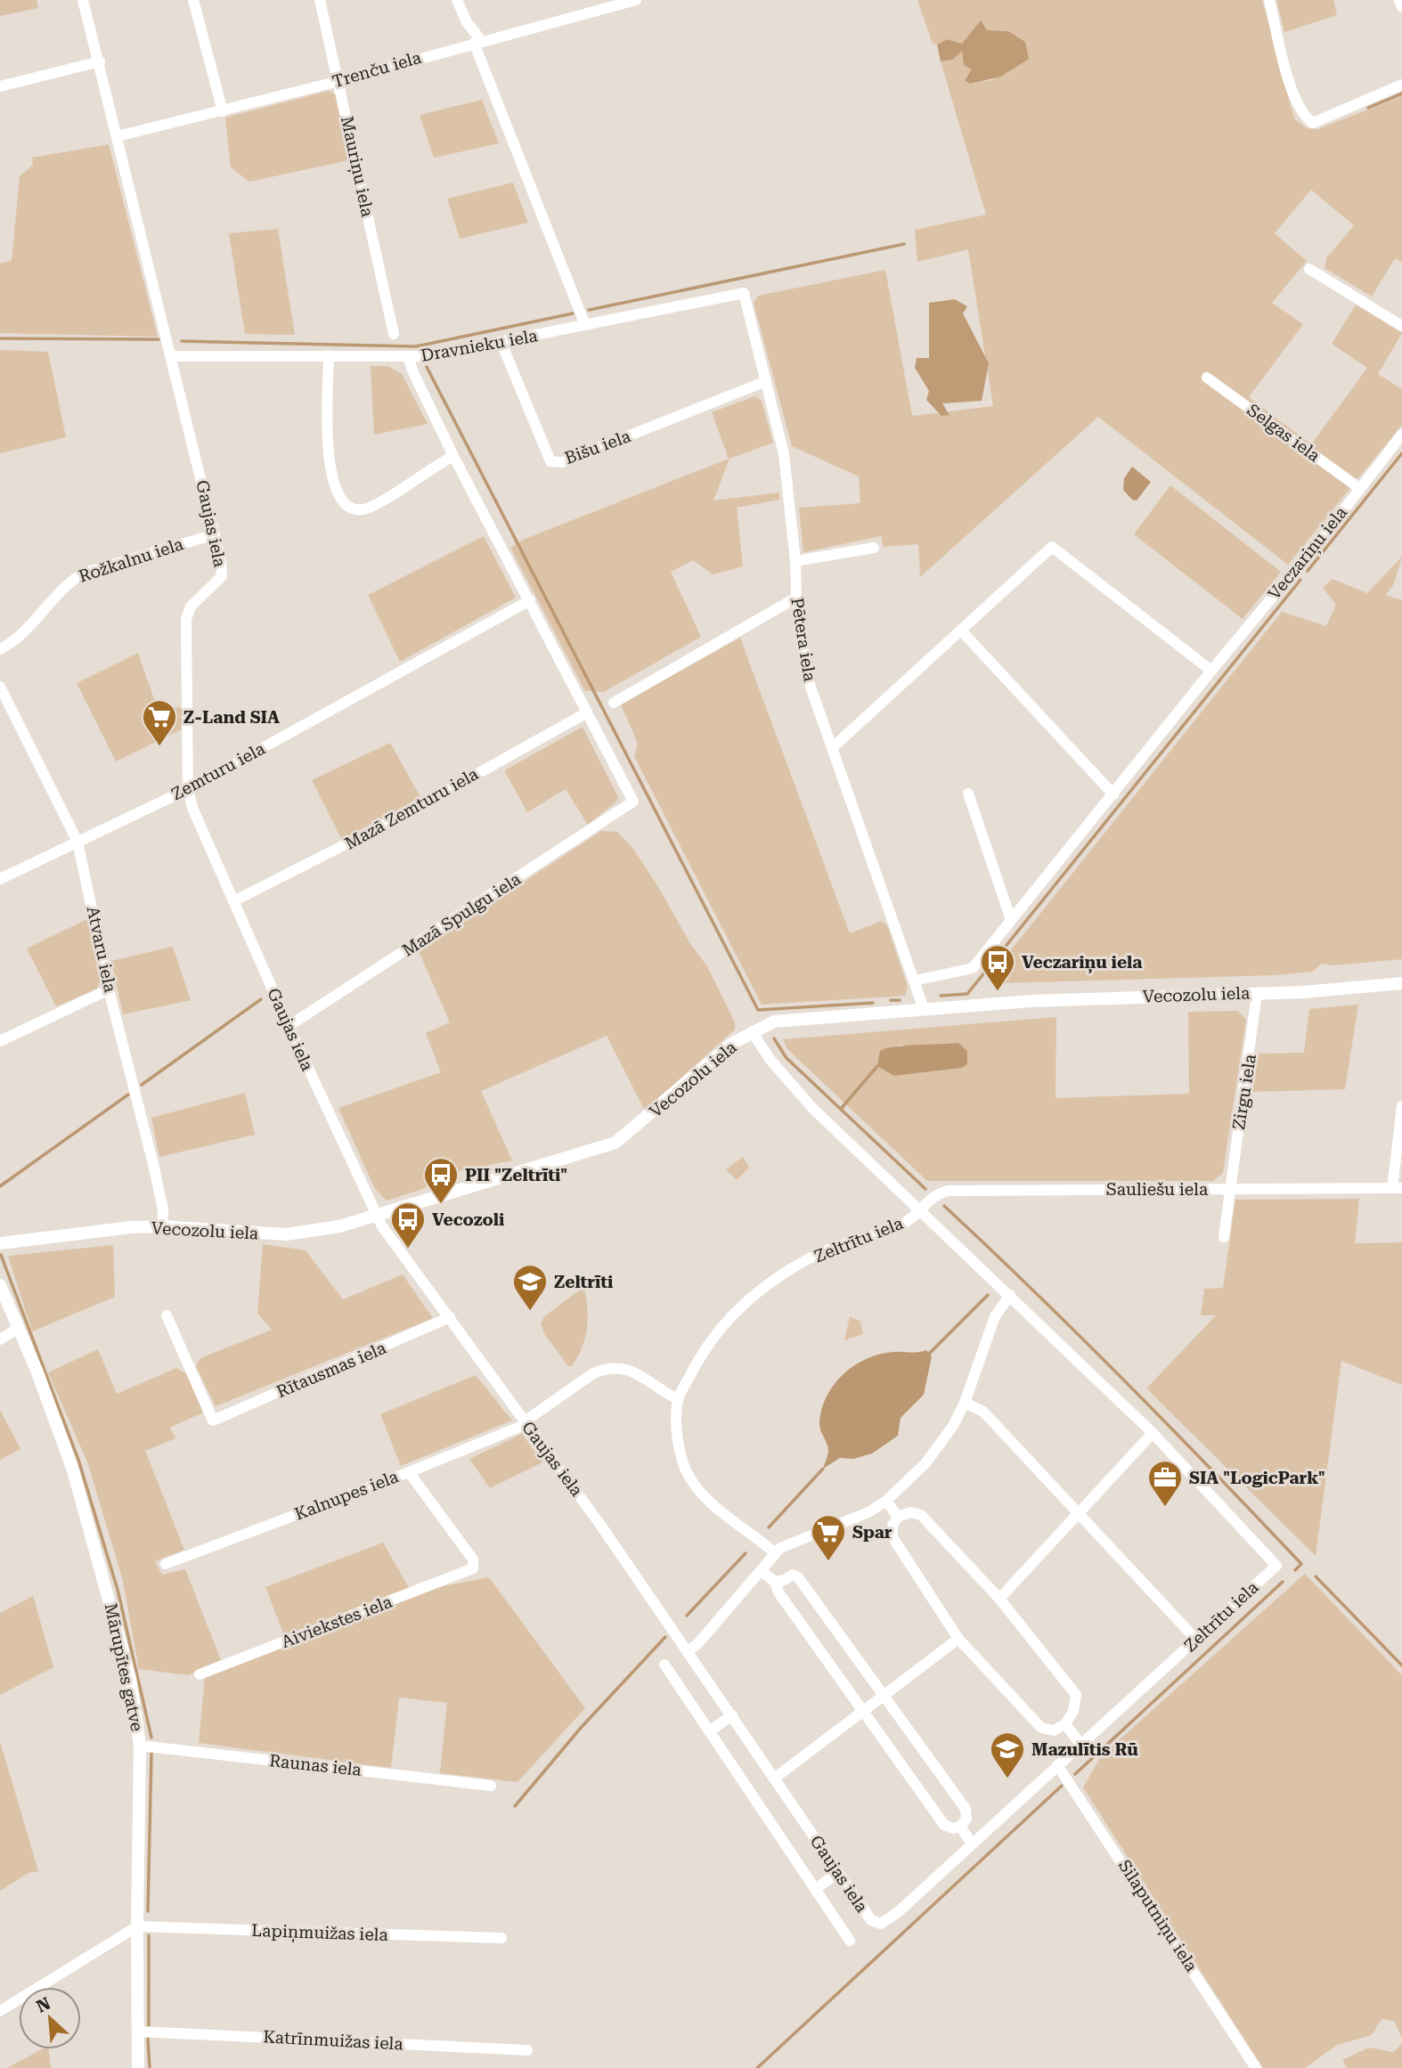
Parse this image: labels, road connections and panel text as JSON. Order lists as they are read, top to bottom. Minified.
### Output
{"streets":{"street":["Trenču iela","Mauriņu iela","Dravnieku iela","Selgas iela","Bišu iela","Gaujas iela","Veczariņu iela","Rožkalnu iela","Pētera iela","Zemturu iela","Mazā Zemturu iela","Mazā Spulgu iela","Atvaru iela","Vecozolu iela","Zirgu iela","Sauliešu iela","Zeltrītu iela","Rītausmas iela","Kalnupes iela","Aiviekstes iela","Mārupītes gatve","Raunas iela","Silaputniņu iela","Lapiņmuižas iela","Katrīnmuižas iela"]},"crossings":[["Trenču iela","Mauriņu iela"],["Trenču iela","Gaujas iela"],["Dravnieku iela","Bišu iela"],["Dravnieku iela","Gaujas iela"],["Dravnieku iela","Pētera iela"],["Selgas iela","Veczariņu iela"],["Bišu iela","Pētera iela"],["Gaujas iela","Rožkalnu iela"],["Gaujas iela","Zemturu iela"],["Gaujas iela","Mazā Zemturu iela"],["Gaujas iela","Mazā Spulgu iela"],["Gaujas iela","Vecozolu iela"],["Gaujas iela","Zeltrītu iela"],["Gaujas iela","Rītausmas iela"],["Gaujas iela","Kalnupes iela"],["Veczariņu iela","Pētera iela"],["Pētera iela","Vecozolu iela"],["Zemturu iela","Atvaru iela"],["Mazā Zemturu iela","Mazā Spulgu iela"],["Atvaru iela","Vecozolu iela"],["Vecozolu iela","Zirgu iela"],["Vecozolu iela","Zeltrītu iela"],["Zirgu iela","Sauliešu iela"],["Sauliešu iela","Zeltrītu iela"],["Zeltrītu iela","Kalnupes iela"],["Zeltrītu iela","Silaputniņu iela"],["Kalnupes iela","Aiviekstes iela"],["Mārupītes gatve","Raunas iela"],["Mārupītes gatve","Lapiņmuižas iela"],["Mārupītes gatve","Katrīnmuižas iela"]],"places":{"supermarket":["Z-Land SIA","Spar"],"bus stop":["Veczariņu iela","PII \"Zeltrīti\"","Vecozoli"],"school or university":["Zeltrīti","Mazulītis Rū"],"office":["SIA \"LogicPark\""]},"north":"top left"}
